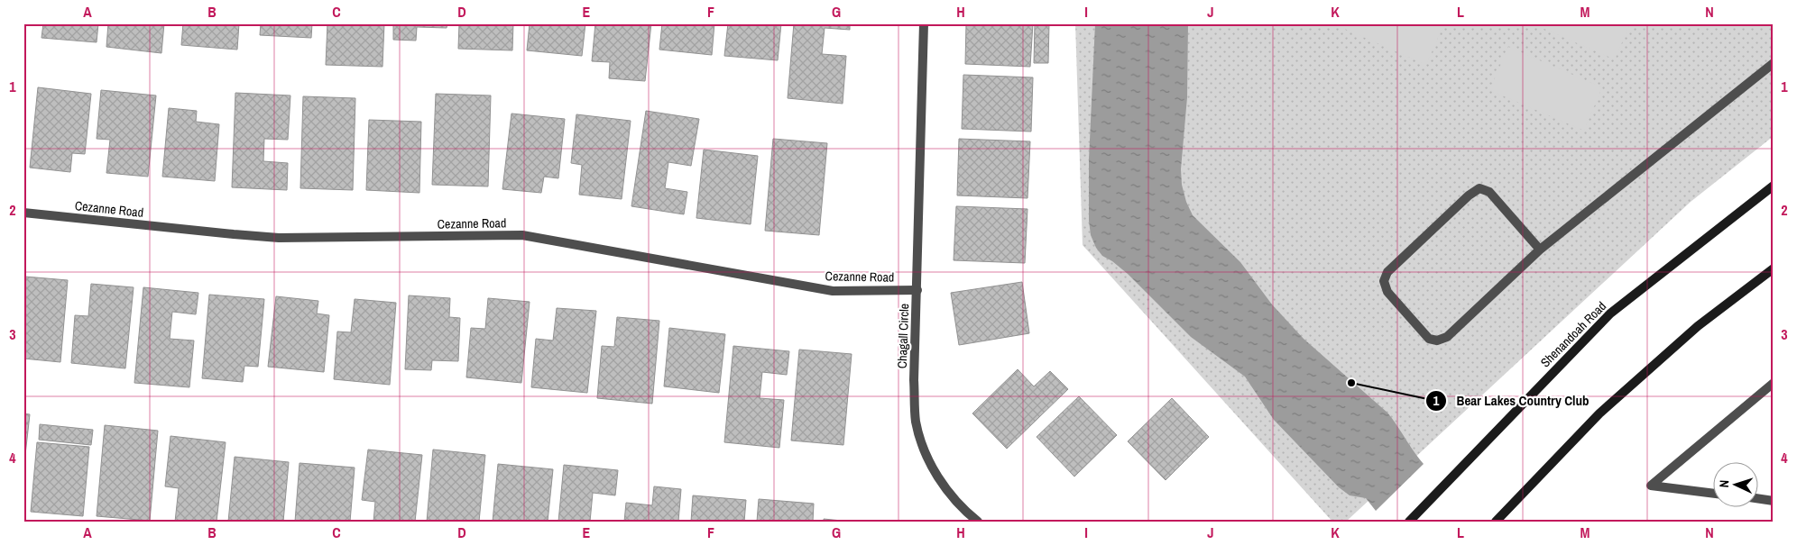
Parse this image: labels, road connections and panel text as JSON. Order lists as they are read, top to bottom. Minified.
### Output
{"streets":{"street":["Cezanne Road","Shenandoah Road","Chagall Circle"]},"crossings":[["Cezanne Road","Chagall Circle"]],"places":["Bear Lakes Country Club"],"north":"left","grid":{"columns":["A","B","C","D","E","F","G","H","I","J","K","L","M","N"],"rows":["1","2","3","4"]}}
